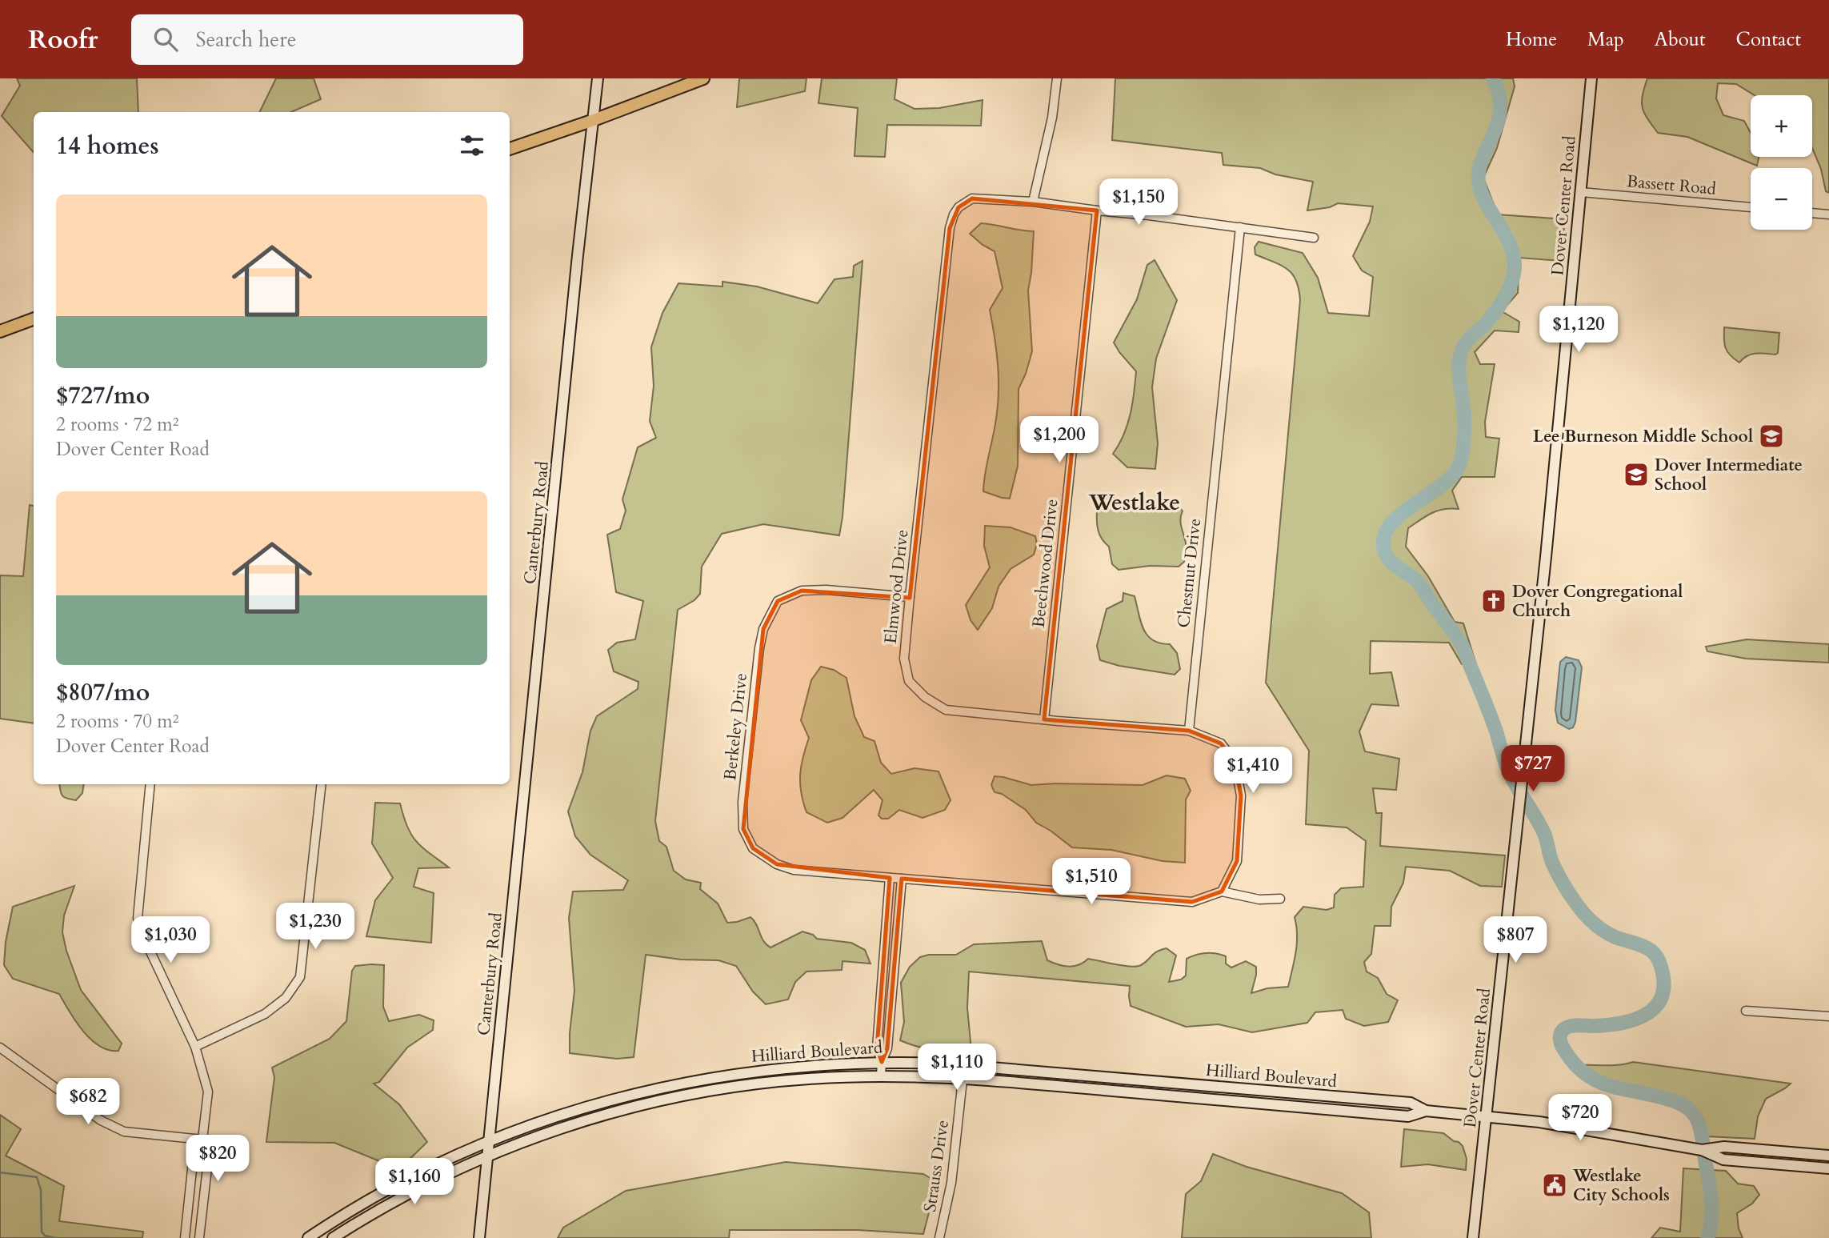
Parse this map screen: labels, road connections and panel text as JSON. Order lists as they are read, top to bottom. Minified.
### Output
{"streets":{"main road":["Dover Center Road","Canterbury Road","Hilliard Boulevard"],"street":["Bassett Road","Beechwood Drive","Chestnut Drive","Elmwood Drive","Berkeley Drive","Strauss Drive"]},"crossings":[["Bassett Road","Dover Center Road"],["Dover Center Road","Hilliard Boulevard"],["Canterbury Road","Hilliard Boulevard"],["Beechwood Drive","Elmwood Drive"],["Chestnut Drive","Elmwood Drive"],["Elmwood Drive","Berkeley Drive"],["Hilliard Boulevard","Strauss Drive"]],"districts":["Westlake"],"places":{"school or university":["Lee Burneson Middle School","Dover Intermediate School"],"church":["Dover Congregational Church"],"public building":["Westlake City Schools"]},"page":{"header":"Roofr","search":"Search here","nav":["Home","Map","About","Contact"],"map_buttons":["+","−"],"heading":"14 homes","price":["$1,150","$1,120","$1,200","$727","$1,410","$1,510","$1,230","$1,030","$807","$1,110","$682","$720","$820","$1,160"],"list":[{"name":"$727/mo","note":"2 rooms · 72 m² · Dover Center Road"},{"name":"$807/mo","note":"2 rooms · 70 m² · Dover Center Road"}]}}
